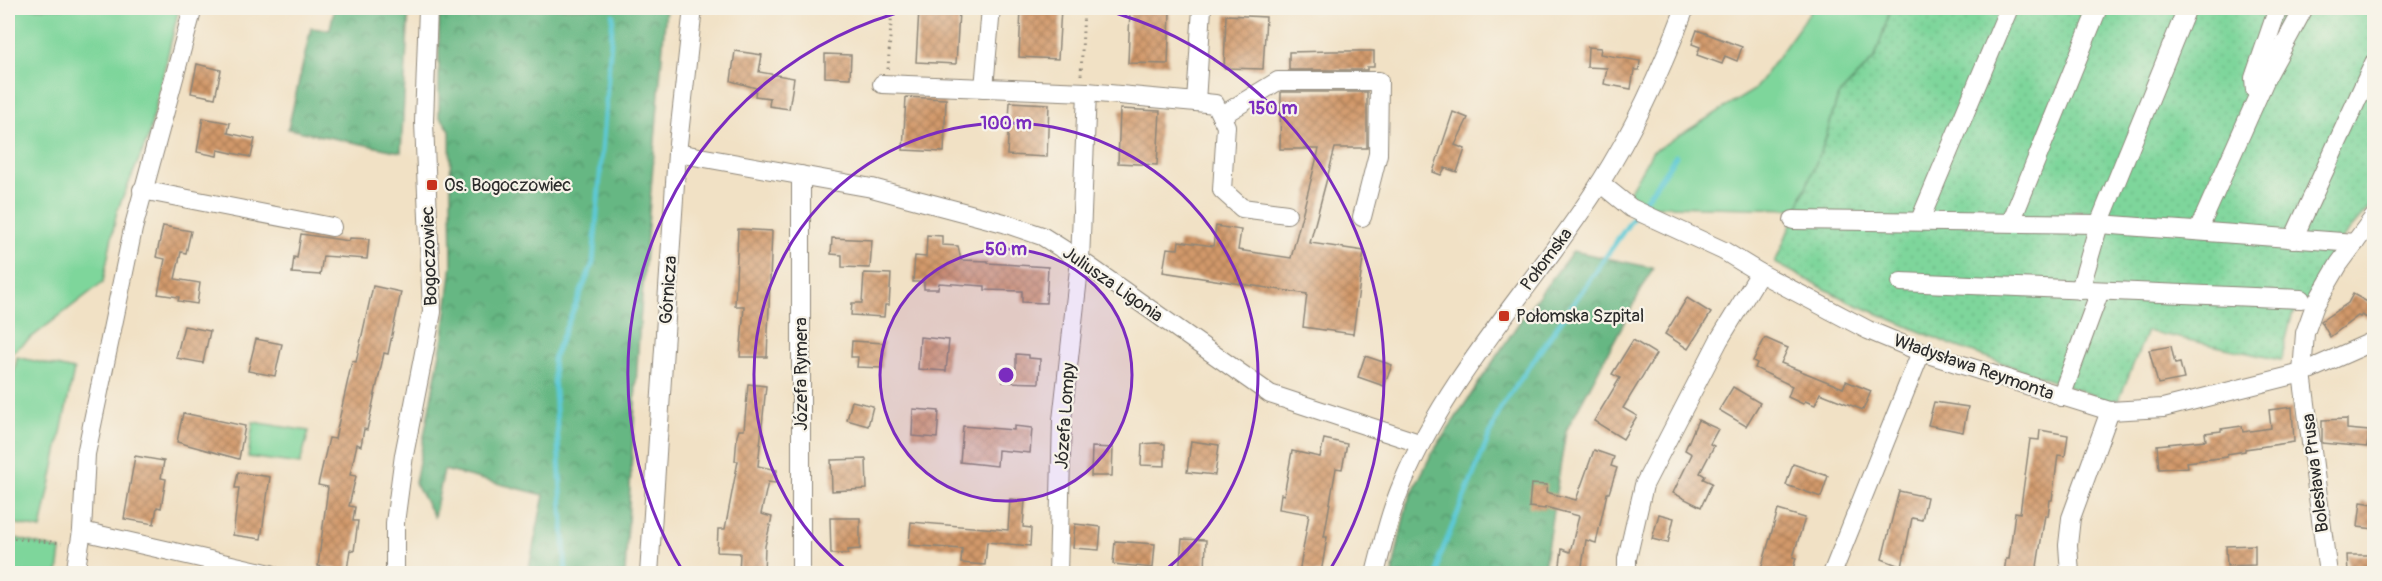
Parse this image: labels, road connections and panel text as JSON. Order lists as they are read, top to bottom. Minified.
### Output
{"streets":{"street":["Bogoczowiec","Połomska","Juliusza Ligonia","Górnicza","Władysława Reymonta","Józefa Rymera","Józefa Lompy","Bolesława Prusa"]},"crossings":[["Połomska","Juliusza Ligonia"],["Połomska","Władysława Reymonta"],["Juliusza Ligonia","Górnicza"],["Juliusza Ligonia","Józefa Rymera"],["Juliusza Ligonia","Józefa Lompy"],["Władysława Reymonta","Bolesława Prusa"]],"places":{"transit":["Os. Bogoczowiec","Połomska Szpital"]},"rings":["150 m","100 m","50 m"]}
